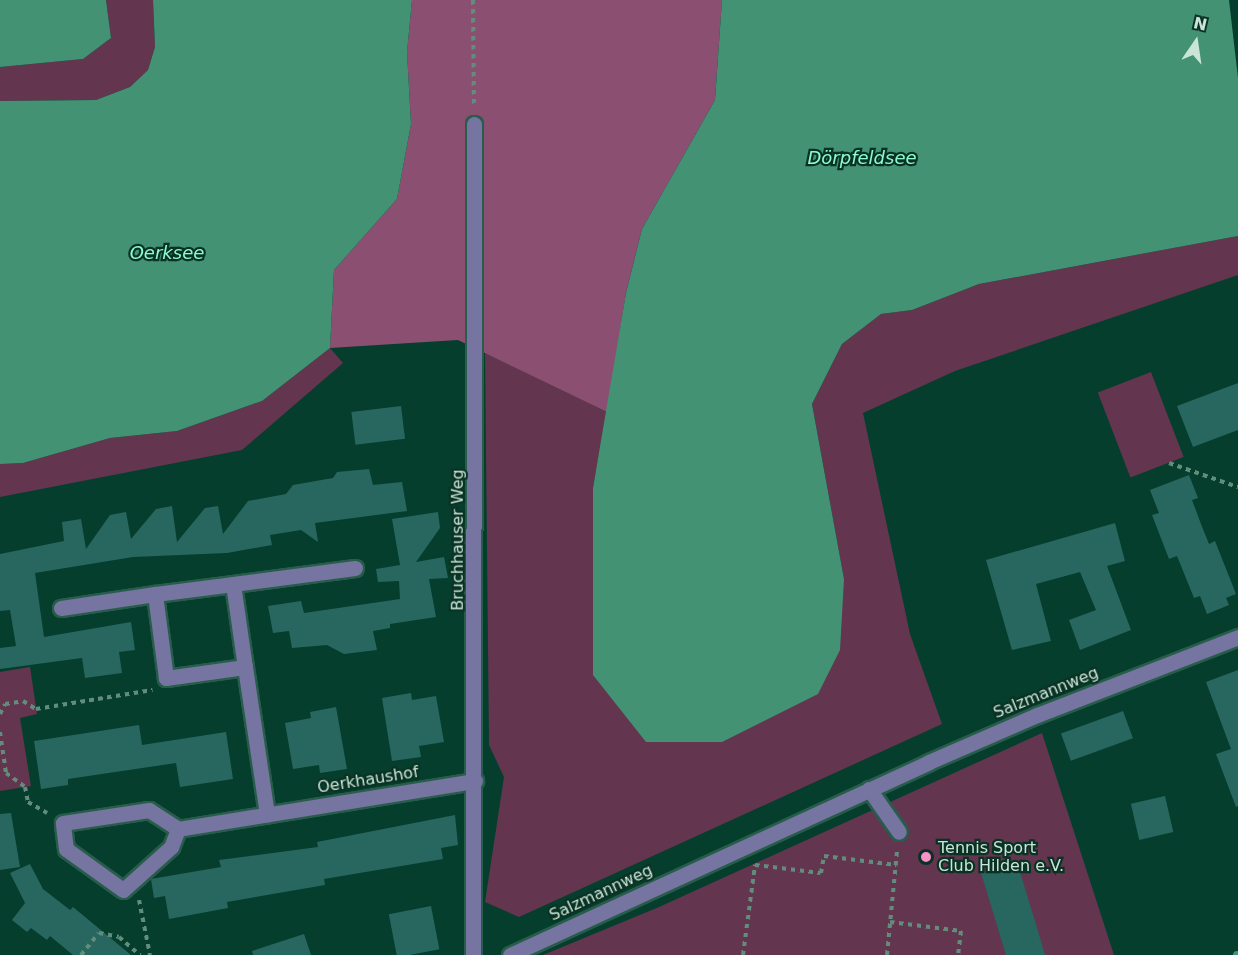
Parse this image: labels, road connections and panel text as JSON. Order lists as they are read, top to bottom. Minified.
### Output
{"streets":{"street":["Bruchhauser Weg","Salzmannweg","Oerkhaushof"]},"crossings":[["Bruchhauser Weg","Oerkhaushof"]],"water":["Dörpfeldsee","Oerksee"],"places":["Tennis Sport Club Hilden e.V."],"north":"top"}
